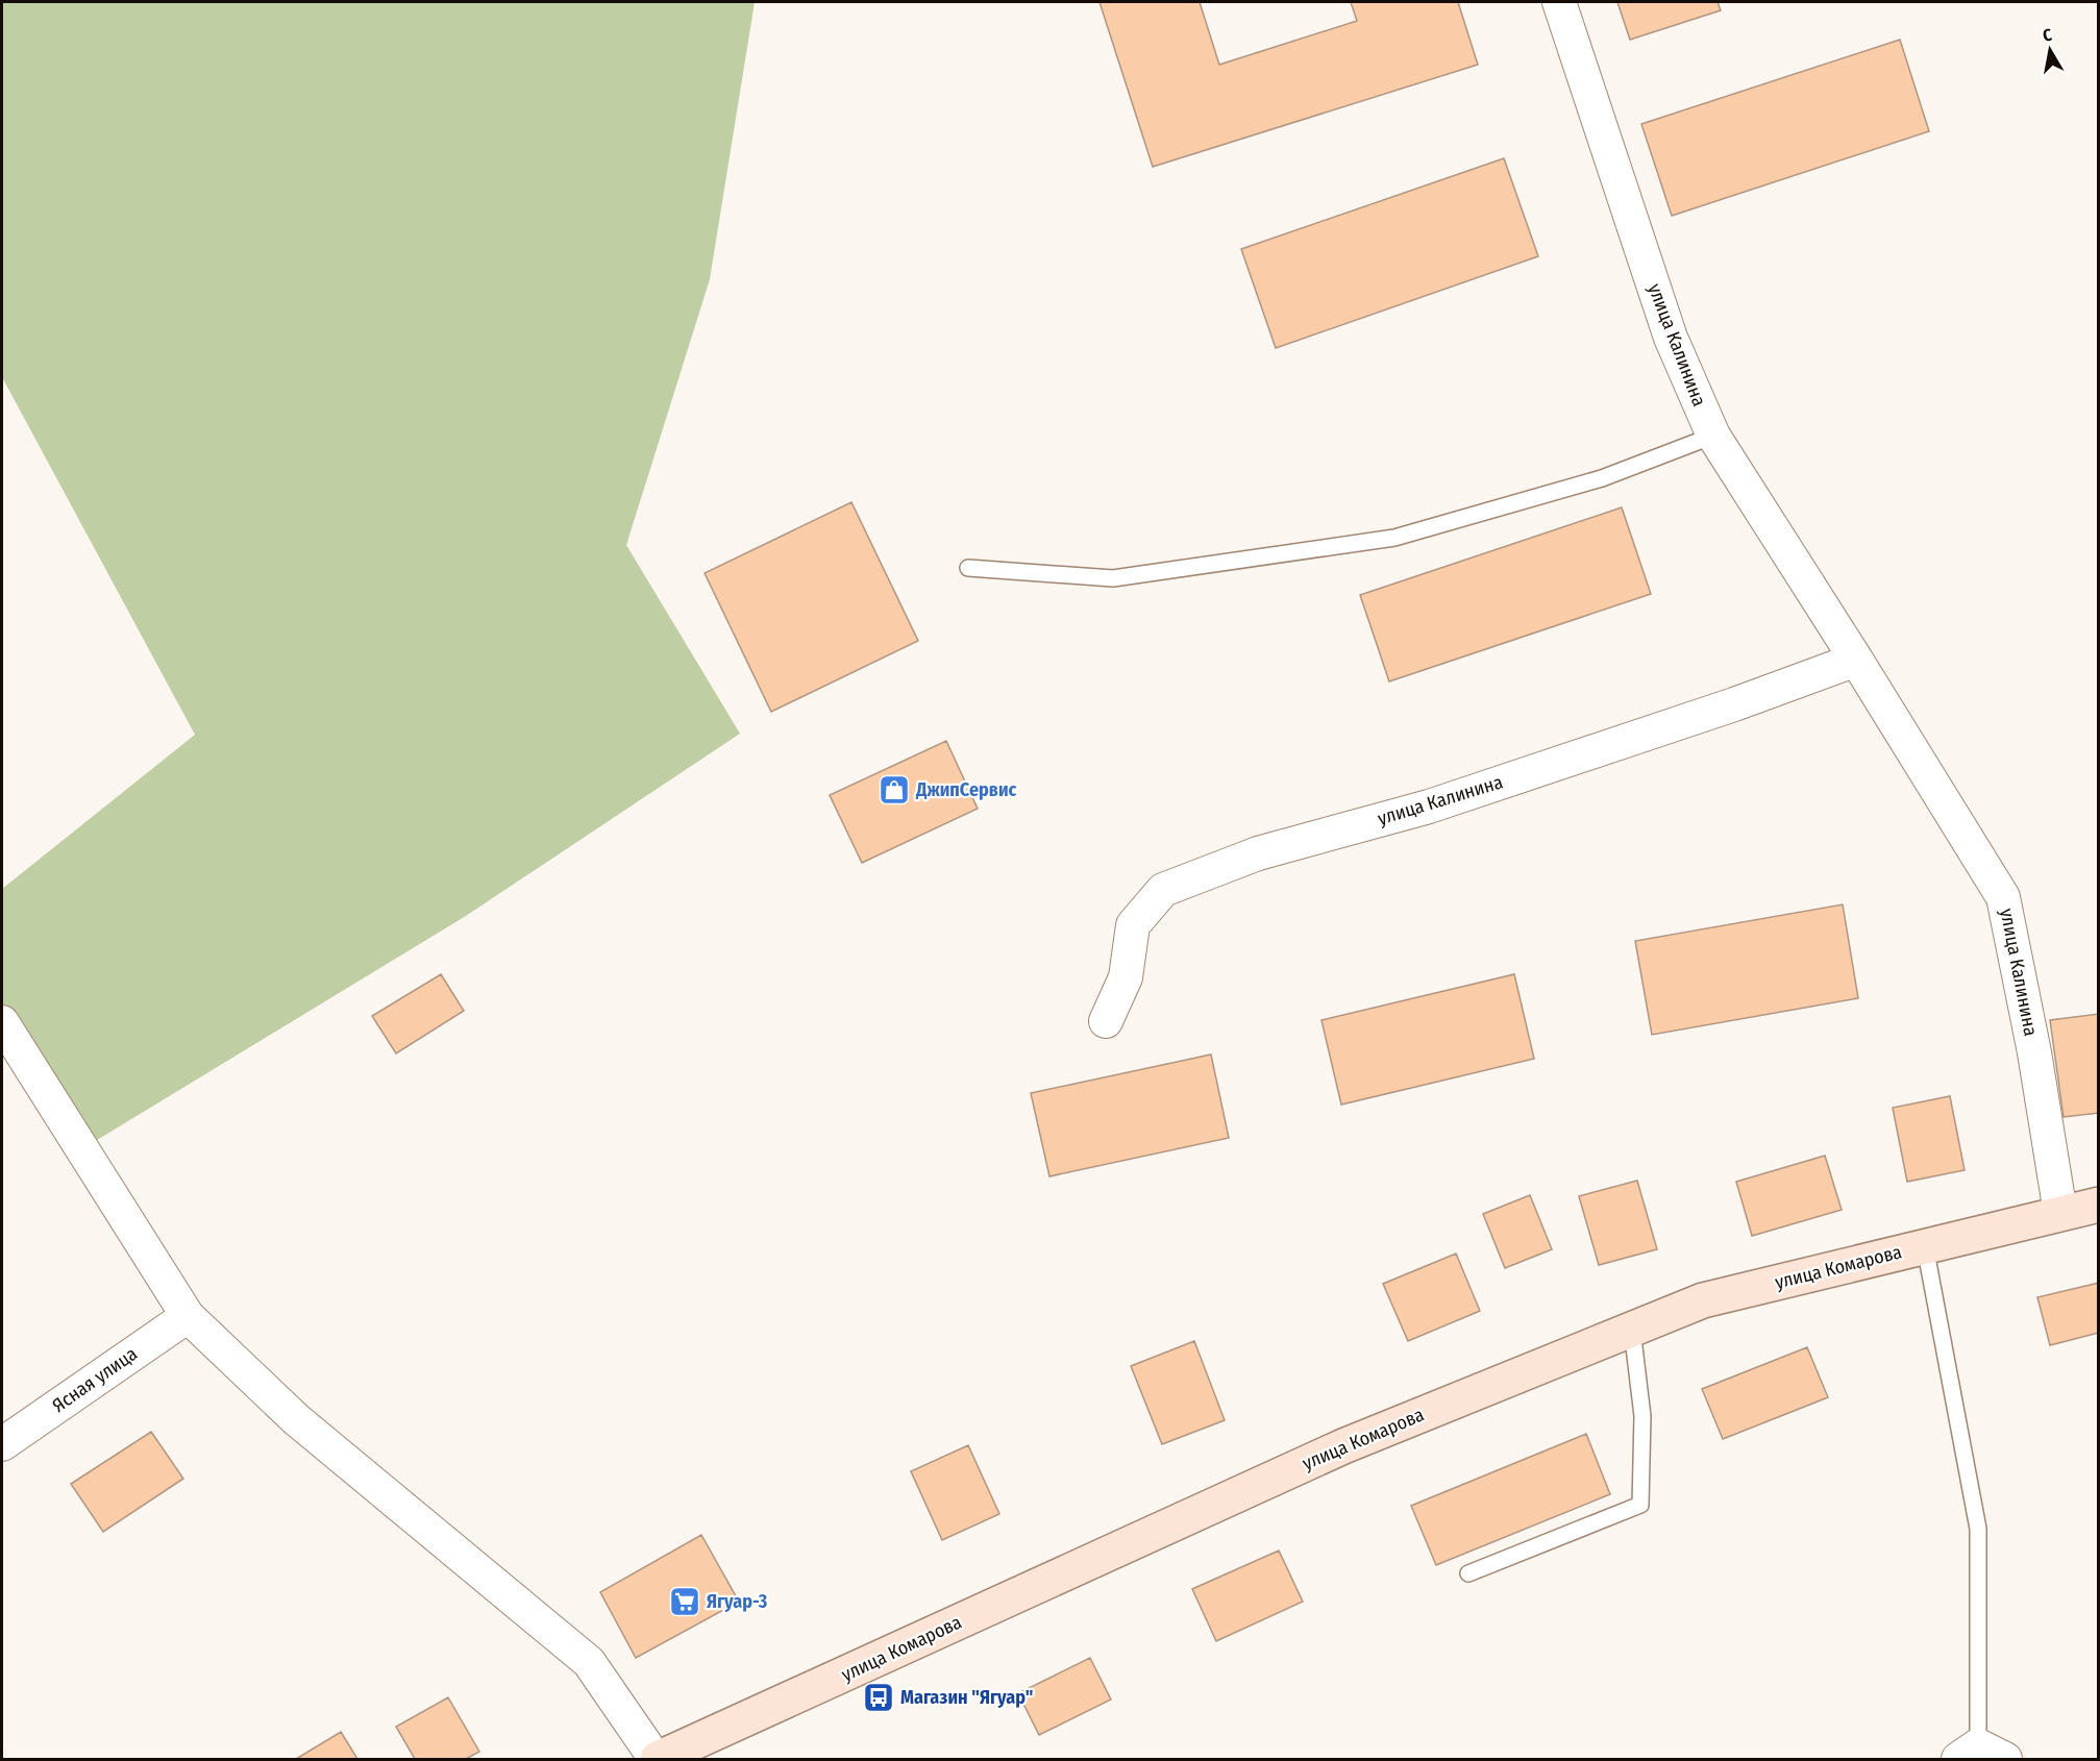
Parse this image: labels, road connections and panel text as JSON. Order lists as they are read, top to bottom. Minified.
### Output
{"streets":{"street":["улица Калинина","улица Комарова","Ясная улица"]},"crossings":[["улица Калинина","улица Комарова"]],"places":{"shop":["ДжипСервис"],"supermarket":["Ягуар-3"],"bus stop":["Магазин \"Ягуар\""]},"north":"top"}
